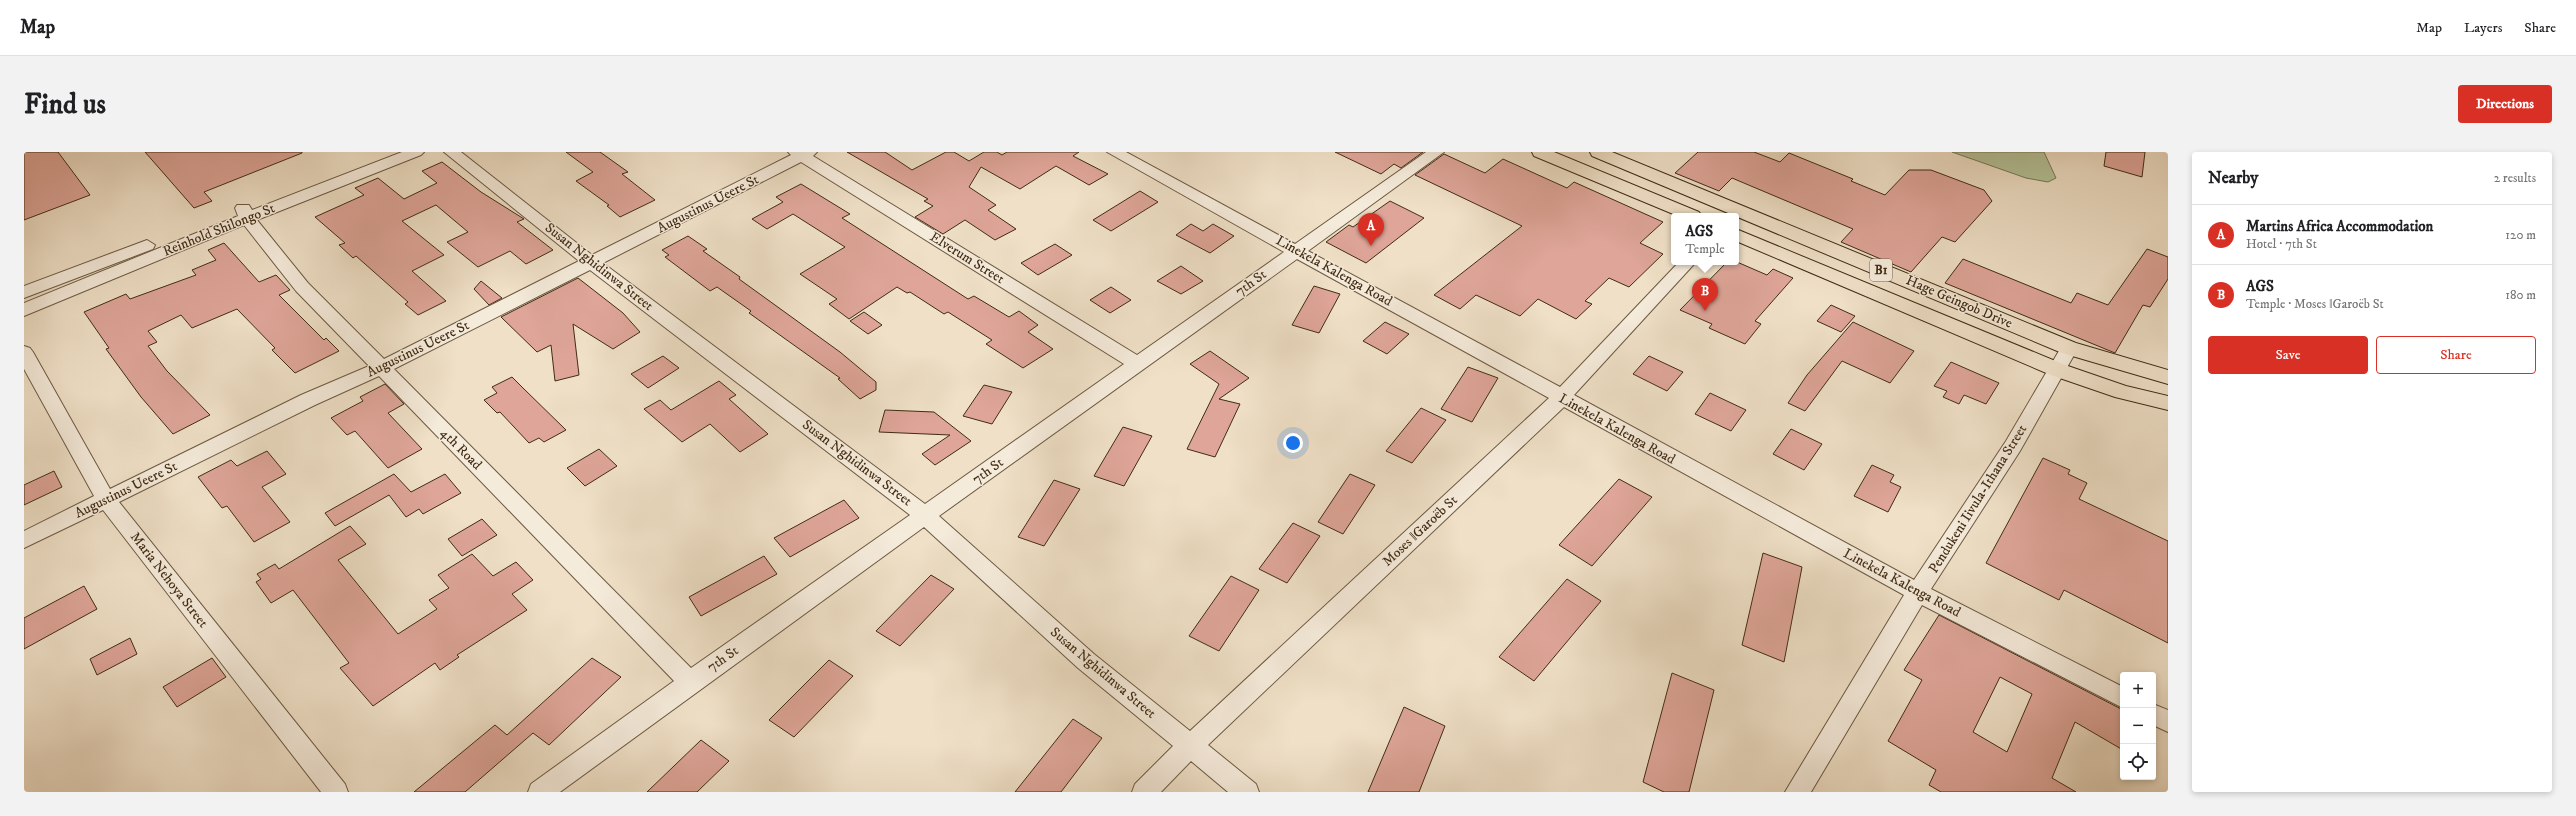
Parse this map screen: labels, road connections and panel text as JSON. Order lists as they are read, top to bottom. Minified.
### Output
{"streets":{"highway":["B1","Hage Geingob Drive"],"street":["Augustinus Ueere St","Reinhold Shilongo St","Elverum Street","Susan Nghidinwa Street","Linekela Kalenga Road","7th St","4th Road","Pendukeni Iivula-Ithana Street","Moses ǁGaroëb St","Maria Nehoya Street"]},"crossings":[["Augustinus Ueere St","Elverum Street"],["Augustinus Ueere St","Susan Nghidinwa Street"],["Augustinus Ueere St","4th Road"],["Augustinus Ueere St","Maria Nehoya Street"],["Reinhold Shilongo St","4th Road"],["Elverum Street","7th St"],["Susan Nghidinwa Street","7th St"],["Susan Nghidinwa Street","Moses ǁGaroëb St"],["Linekela Kalenga Road","7th St"],["Linekela Kalenga Road","Pendukeni Iivula-Ithana Street"],["Linekela Kalenga Road","Moses ǁGaroëb St"],["7th St","4th Road"],["Hage Geingob Drive","Pendukeni Iivula-Ithana Street"]],"page":{"header":"Map","nav":["Map","Layers","Share"],"buttons":["Directions",["Save","Share"]],"title":"Find us","heading":["Nearby","2 results"],"list":[{"mark":"A","name":"Martins Africa Accommodation","note":"Hotel · 7th St","value":"120 m"},{"mark":"B","name":"AGS","note":"Temple · Moses ǁGaroëb St","value":"180 m"}],"pins":["A","B"],"popup":["AGS","Temple"],"map_buttons":["+","−"]}}
